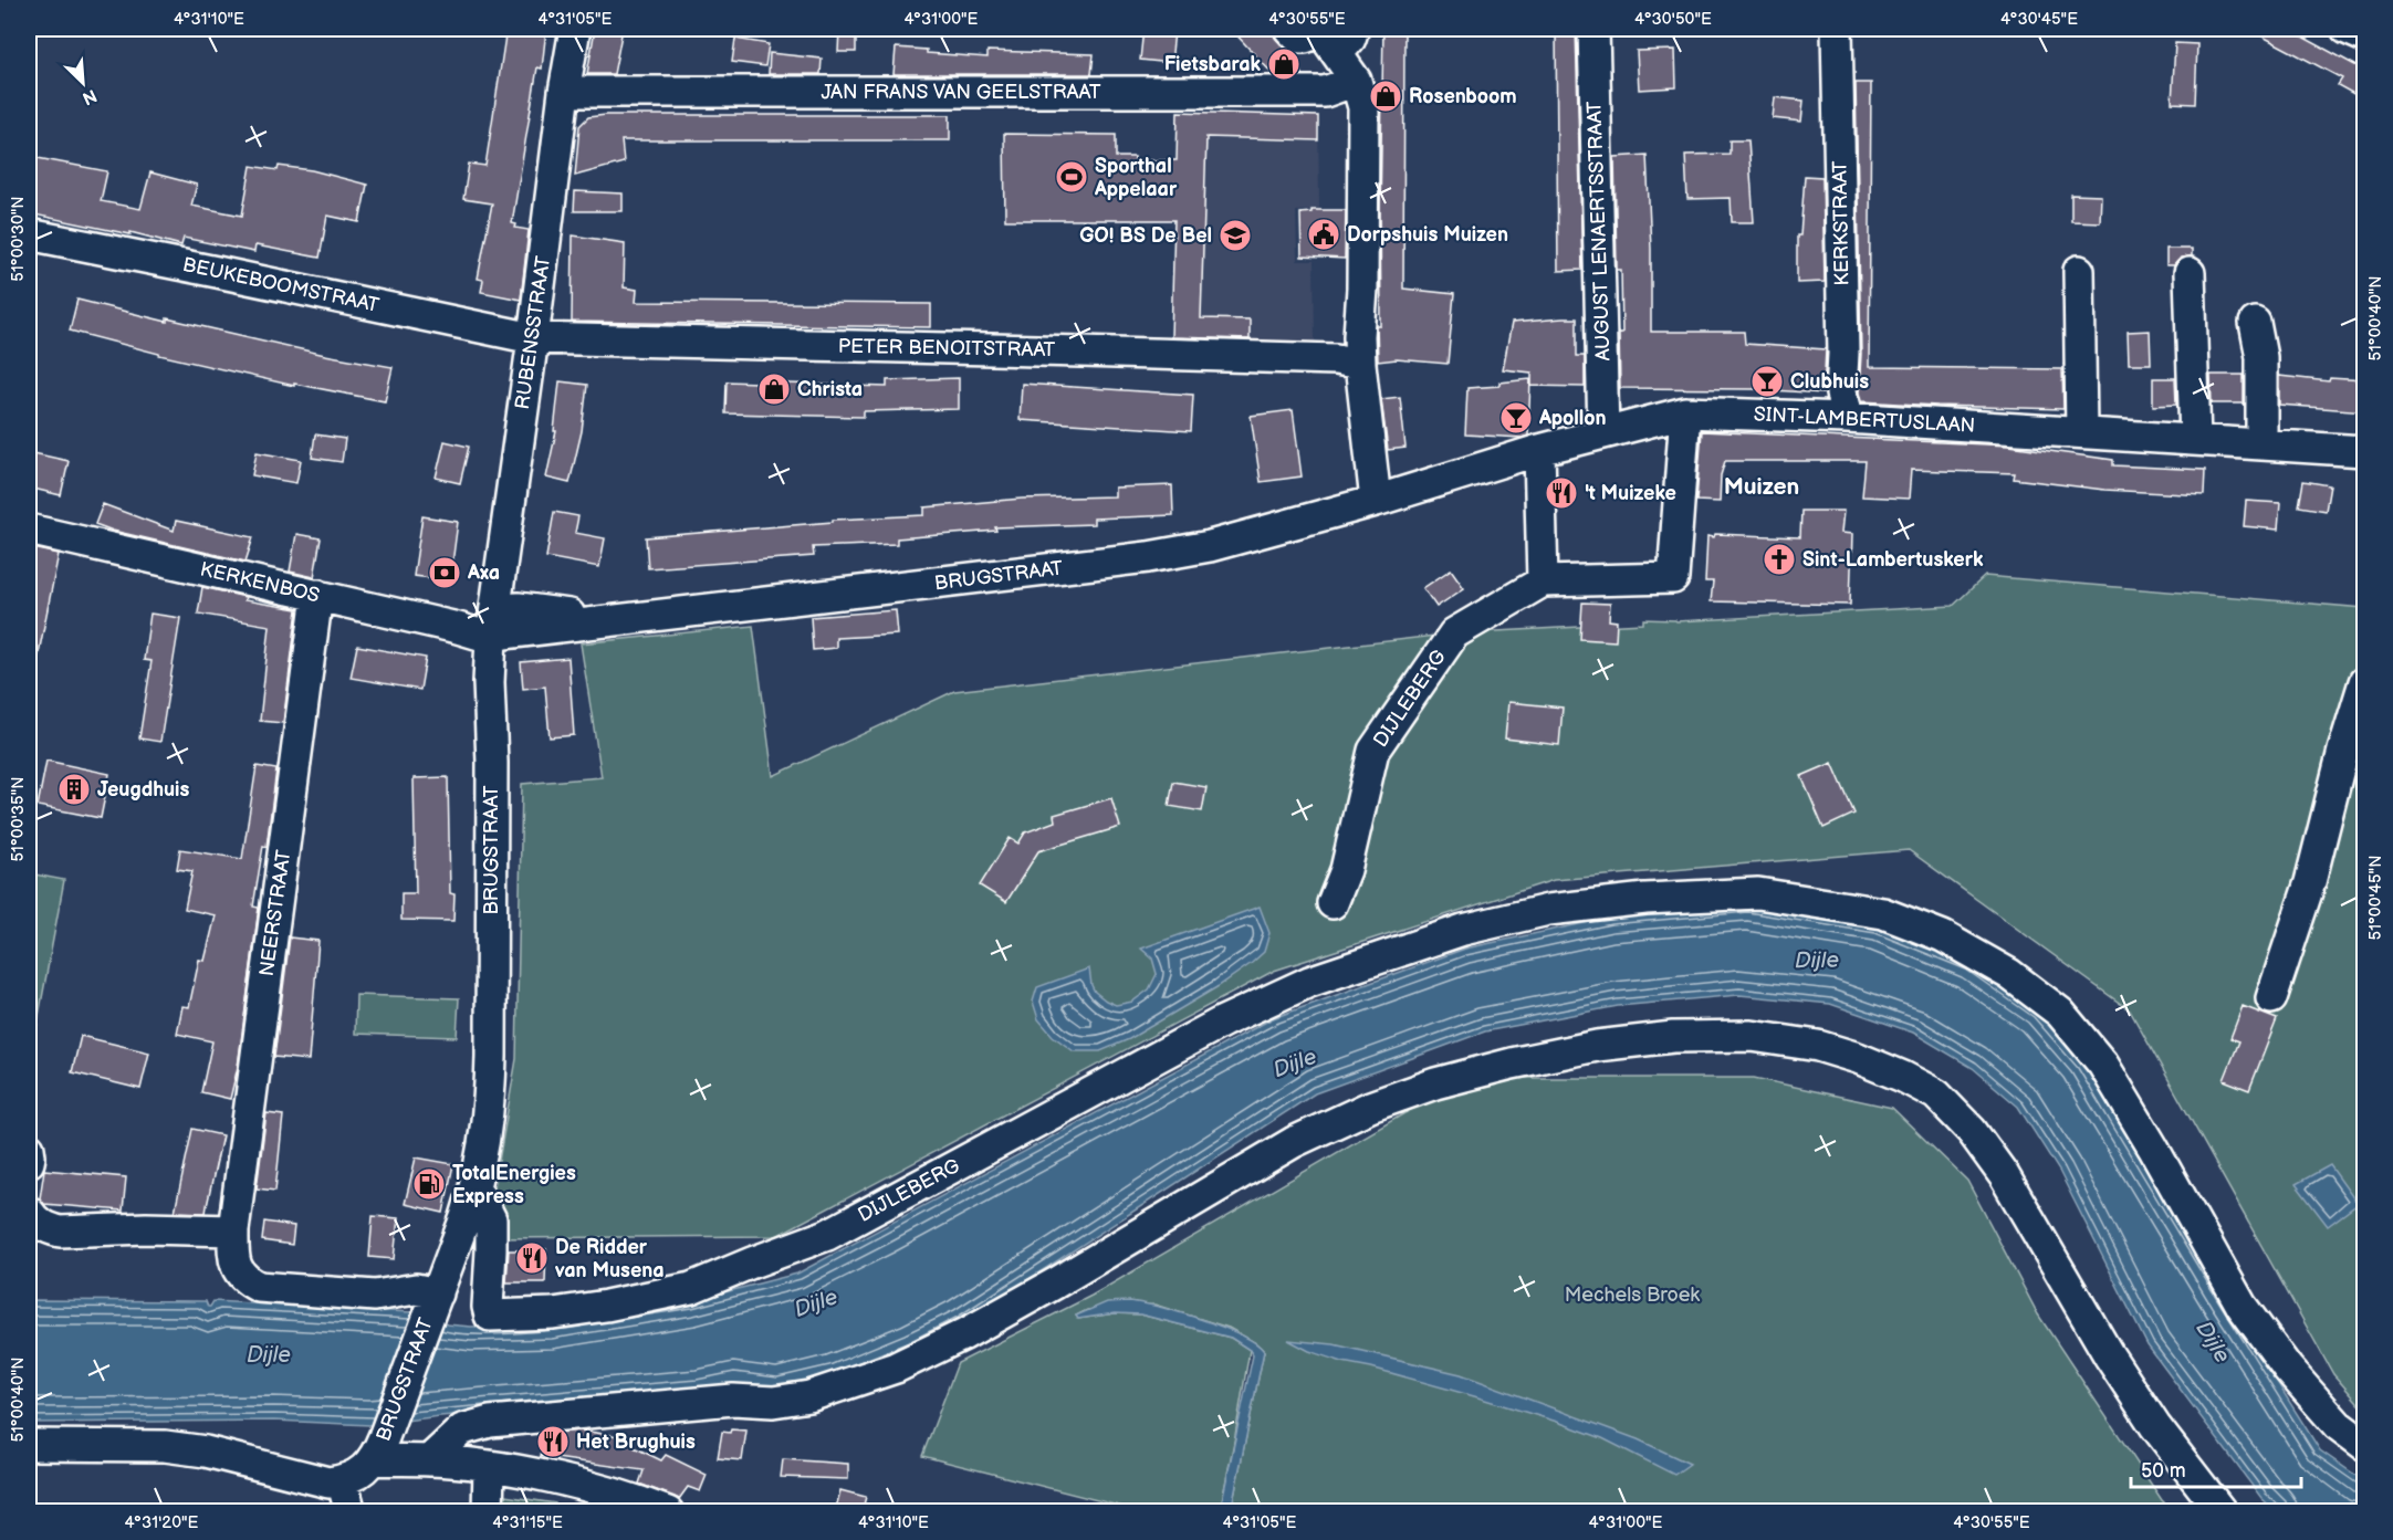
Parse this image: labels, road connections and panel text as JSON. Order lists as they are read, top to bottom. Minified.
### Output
{"streets":{"street":["JAN FRANS VAN GEELSTRAAT","KERKSTRAAT","AUGUST LENAERTSSTRAAT","BEUKEBOOMSTRAAT","RUBENSSTRAAT","PETER BENOITSTRAAT","SINT-LAMBERTUSLAAN","BRUGSTRAAT","KERKENBOS","DIJLEBERG","NEERSTRAAT"]},"crossings":[["JAN FRANS VAN GEELSTRAAT","RUBENSSTRAAT"],["KERKSTRAAT","SINT-LAMBERTUSLAAN"],["AUGUST LENAERTSSTRAAT","SINT-LAMBERTUSLAAN"],["BEUKEBOOMSTRAAT","RUBENSSTRAAT"],["BEUKEBOOMSTRAAT","PETER BENOITSTRAAT"],["RUBENSSTRAAT","PETER BENOITSTRAAT"],["RUBENSSTRAAT","BRUGSTRAAT"],["RUBENSSTRAAT","KERKENBOS"],["SINT-LAMBERTUSLAAN","BRUGSTRAAT"],["BRUGSTRAAT","KERKENBOS"],["BRUGSTRAAT","DIJLEBERG"],["BRUGSTRAAT","NEERSTRAAT"],["KERKENBOS","NEERSTRAAT"]],"districts":["Muizen"],"water":["Dijle"],"parks":["Mechels Broek"],"places":{"shop":["Fietsbarak","Rosenboom","Christa"],"sports":["Sporthal Appelaar"],"public building":["Dorpshuis Muizen"],"school or university":["GO! BS De Bel"],"bar":["Clubhuis","Apollon"],"restaurant":["'t Muizeke","De Ridder van Musena","Het Brughuis"],"church":["Sint-Lambertuskerk"],"bank":["Axa"],"building":["Jeugdhuis"],"fuel station":["TotalEnergies Express"]},"scale_bar":"50 m","north":"bottom right","coordinates":["4°31'10\"E","4°31'05\"E","4°31'00\"E","4°30'55\"E","4°30'50\"E","4°30'45\"E","51°00'30\"N","51°00'40\"N","51°00'35\"N","51°00'45\"N","4°31'20\"E","4°31'15\"E"]}
